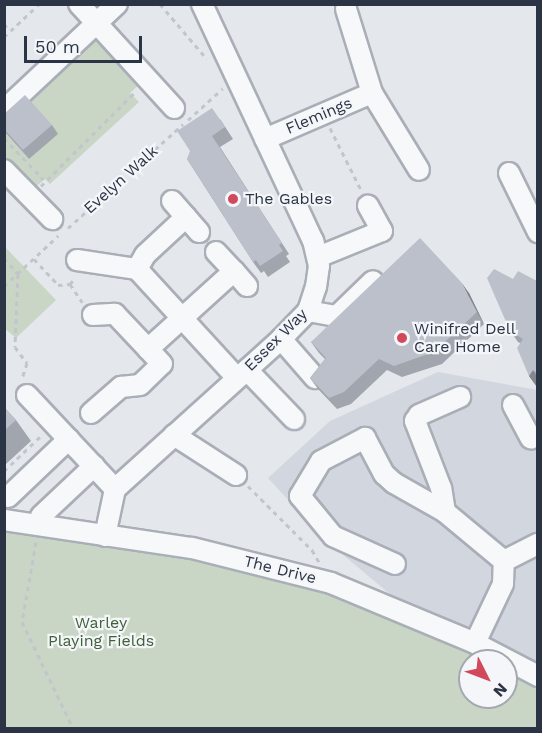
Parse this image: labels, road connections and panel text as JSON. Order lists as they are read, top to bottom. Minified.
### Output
{"streets":{"street":["Flemings","Essex Way","The Drive"],"path":["Evelyn Walk"]},"crossings":[["Flemings","Essex Way"],["Evelyn Walk","Essex Way"]],"parks":["Warley Playing Fields"],"places":["The Gables","Winifred Dell Care Home"],"scale_bar":"50 m","north":"bottom right"}
